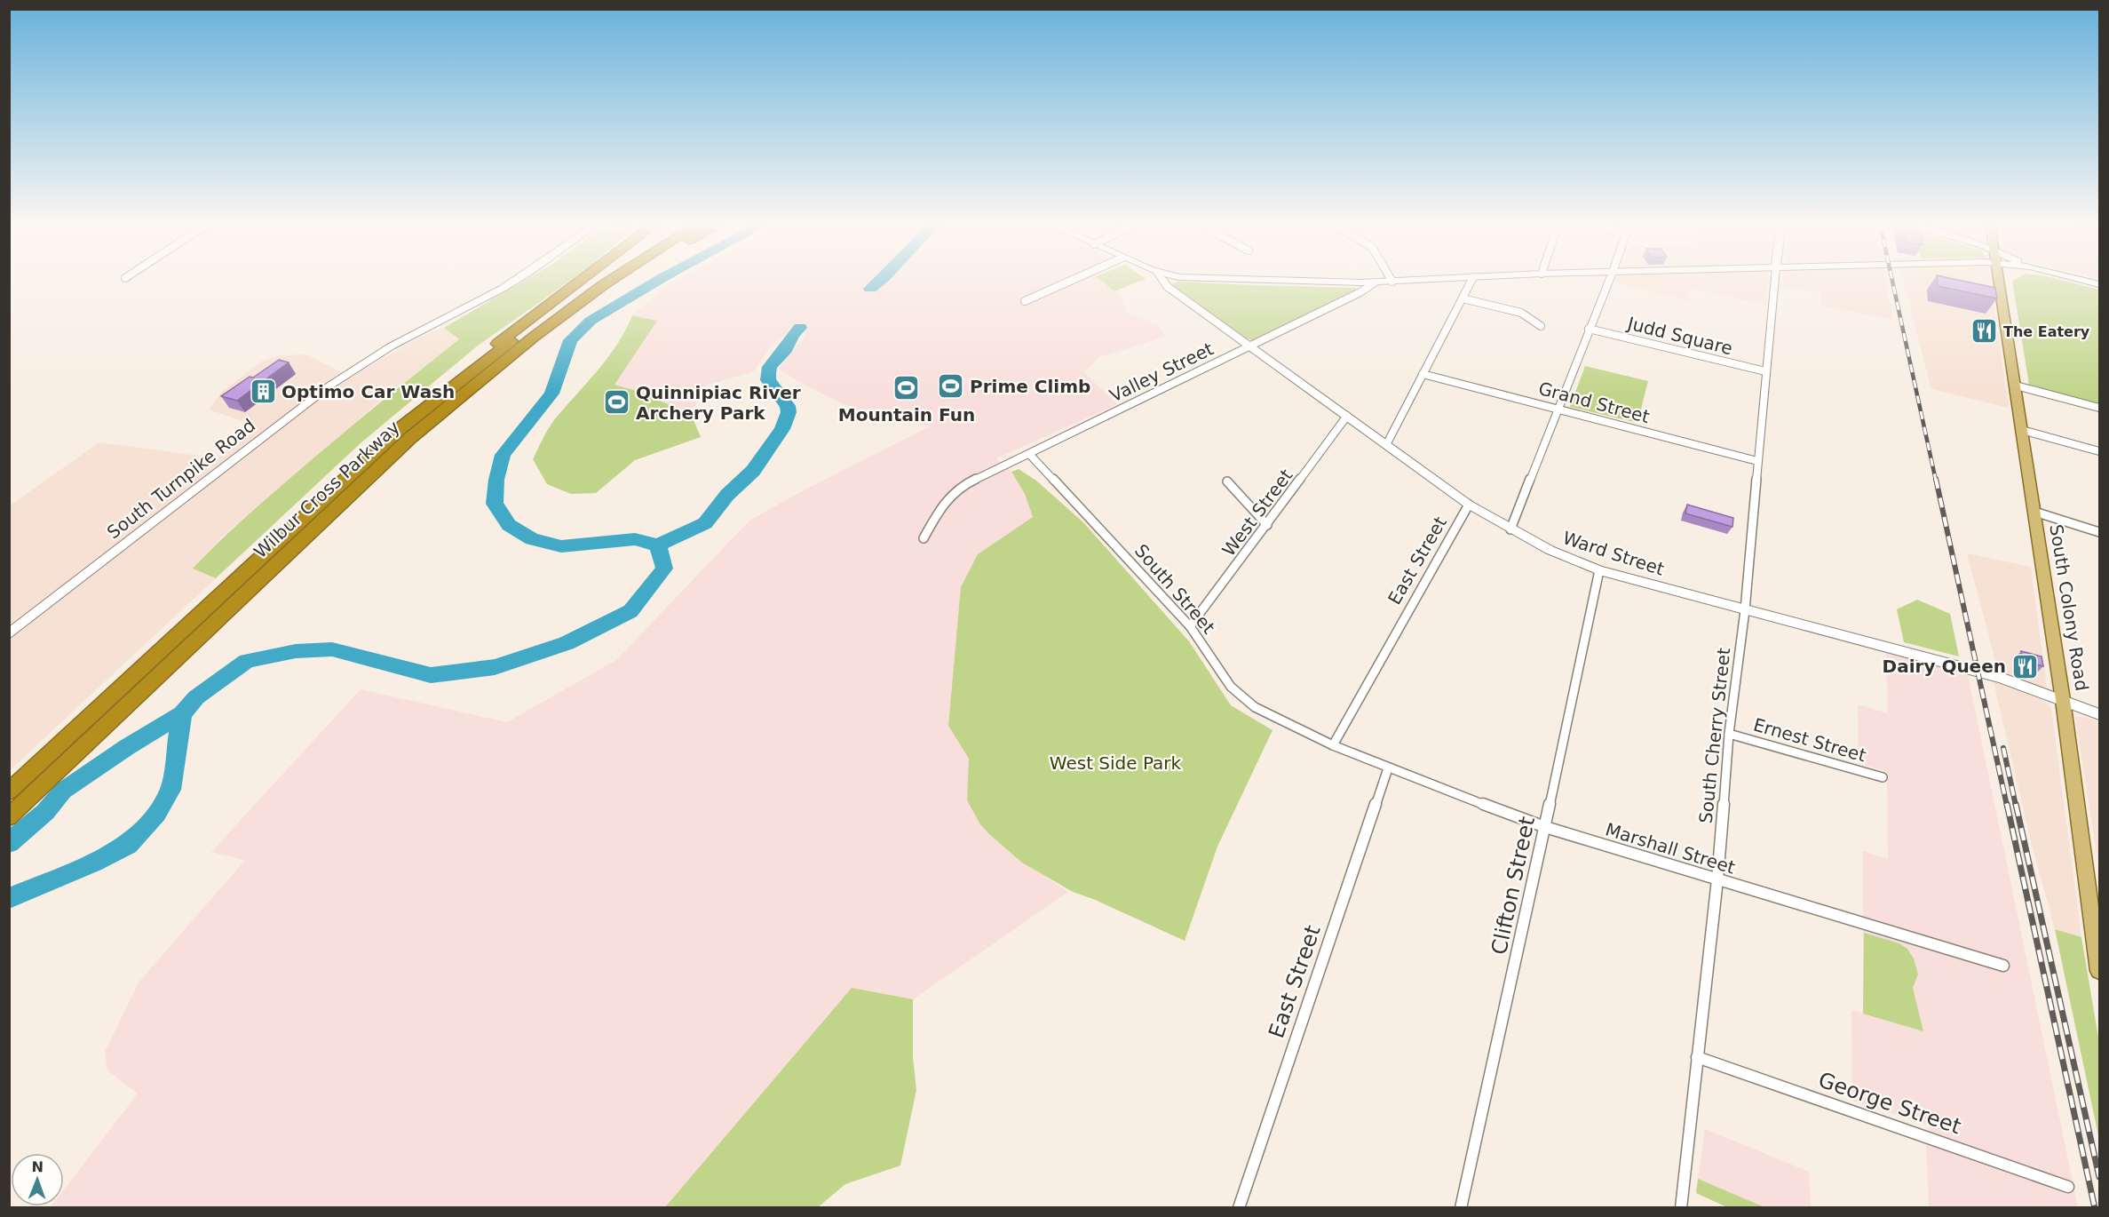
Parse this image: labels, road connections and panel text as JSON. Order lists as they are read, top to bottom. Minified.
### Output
{"streets":{"highway":["Wilbur Cross Parkway"],"main road":["South Turnpike Road","Ward Street","South Colony Road"],"street":["Judd Square","Valley Street","Grand Street","West Street","East Street","South Street","South Cherry Street","Ernest Street","Marshall Street","Clifton Street","George Street"]},"crossings":[["Judd Square","South Cherry Street"],["Valley Street","Ward Street"],["Valley Street","South Street"],["Grand Street","South Cherry Street"],["West Street","Ward Street"],["West Street","South Street"],["Ward Street","East Street"],["Ward Street","South Colony Road"],["Ward Street","South Cherry Street"],["Ward Street","Clifton Street"],["East Street","South Street"],["East Street","Marshall Street"],["South Street","Marshall Street"],["South Cherry Street","Ernest Street"],["South Cherry Street","Marshall Street"],["South Cherry Street","George Street"],["Marshall Street","Clifton Street"]],"parks":["West Side Park"],"places":{"restaurant":["The Eatery","Dairy Queen"],"sports":["Prime Climb","Mountain Fun","Quinnipiac River Archery Park"],"building":["Optimo Car Wash"]},"north":"top"}
